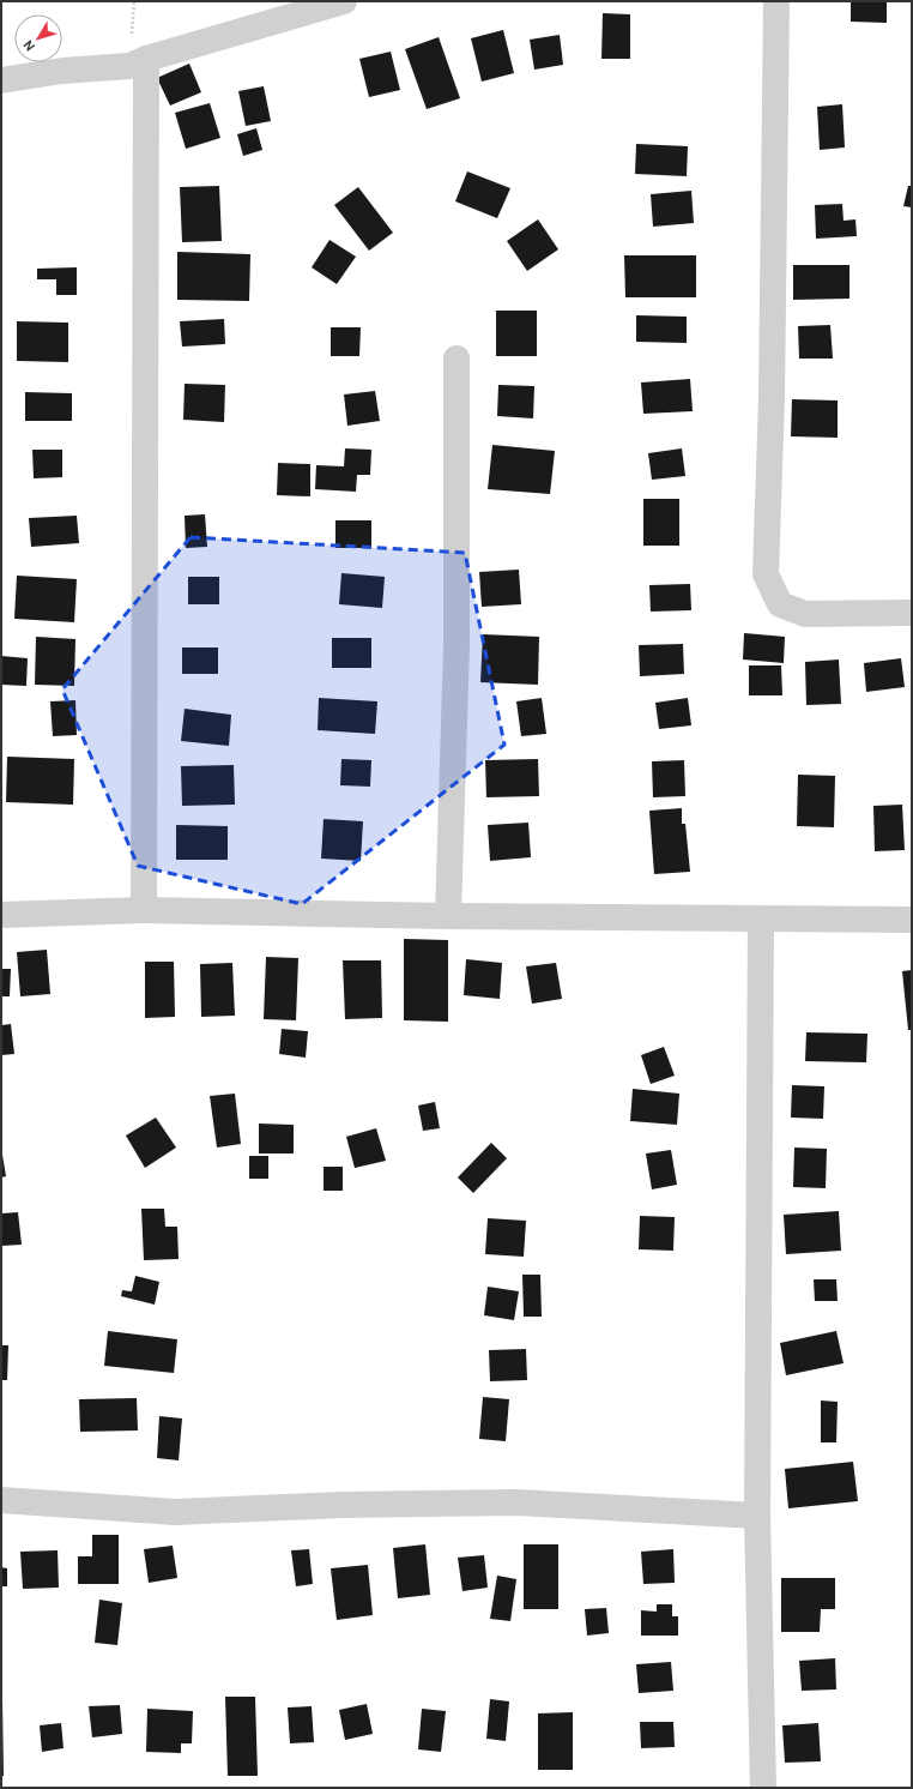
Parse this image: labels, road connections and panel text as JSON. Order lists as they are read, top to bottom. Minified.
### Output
{"north":"bottom left"}
